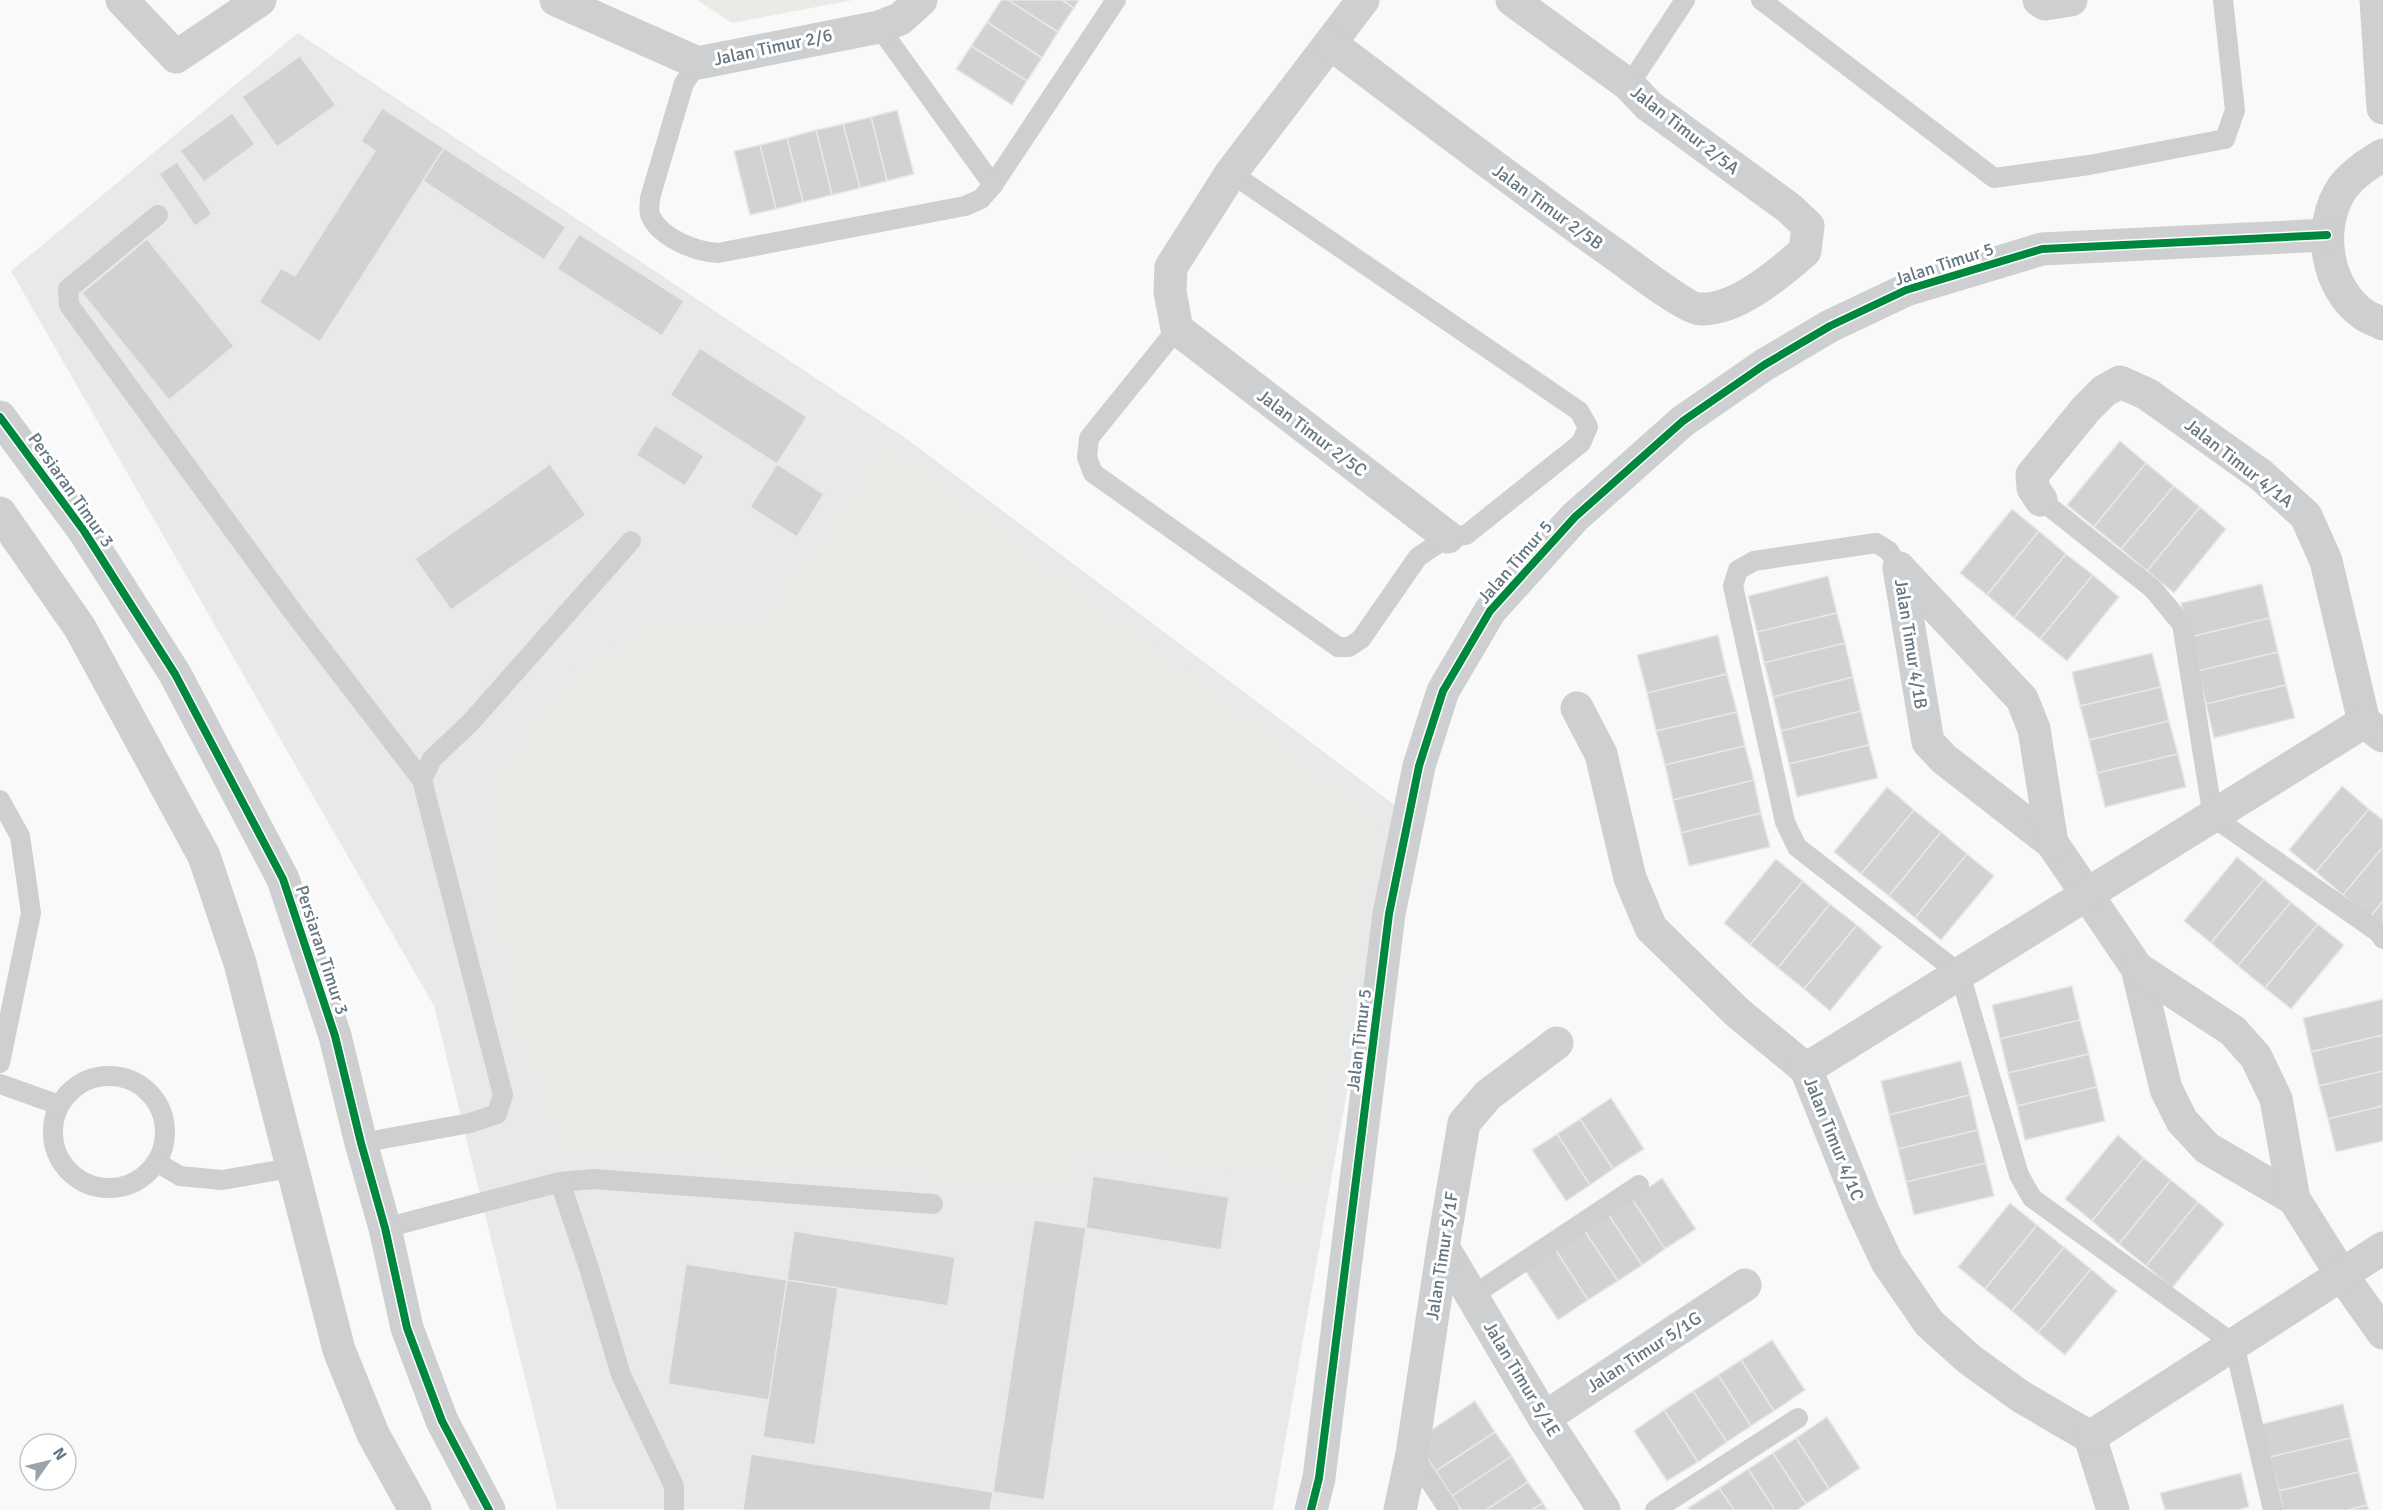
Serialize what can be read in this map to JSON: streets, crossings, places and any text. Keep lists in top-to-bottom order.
{
  "streets": {
    "street": [
      "Jalan Timur 2/6",
      "Jalan Timur 2/5A",
      "Jalan Timur 2/5B",
      "Jalan Timur 5",
      "Jalan Timur 2/5C",
      "Jalan Timur 4/1A",
      "Persiaran Timur 3",
      "Jalan Timur 4/1B",
      "Jalan Timur 4/1C",
      "Jalan Timur 5/1F",
      "Jalan Timur 5/1G",
      "Jalan Timur 5/1E"
    ]
  },
  "crossings": [
    ["Jalan Timur 2/5A", "Jalan Timur 2/5B"],
    ["Jalan Timur 5/1F", "Jalan Timur 5/1E"],
    ["Jalan Timur 5/1G", "Jalan Timur 5/1E"]
  ],
  "north": "top right"
}
